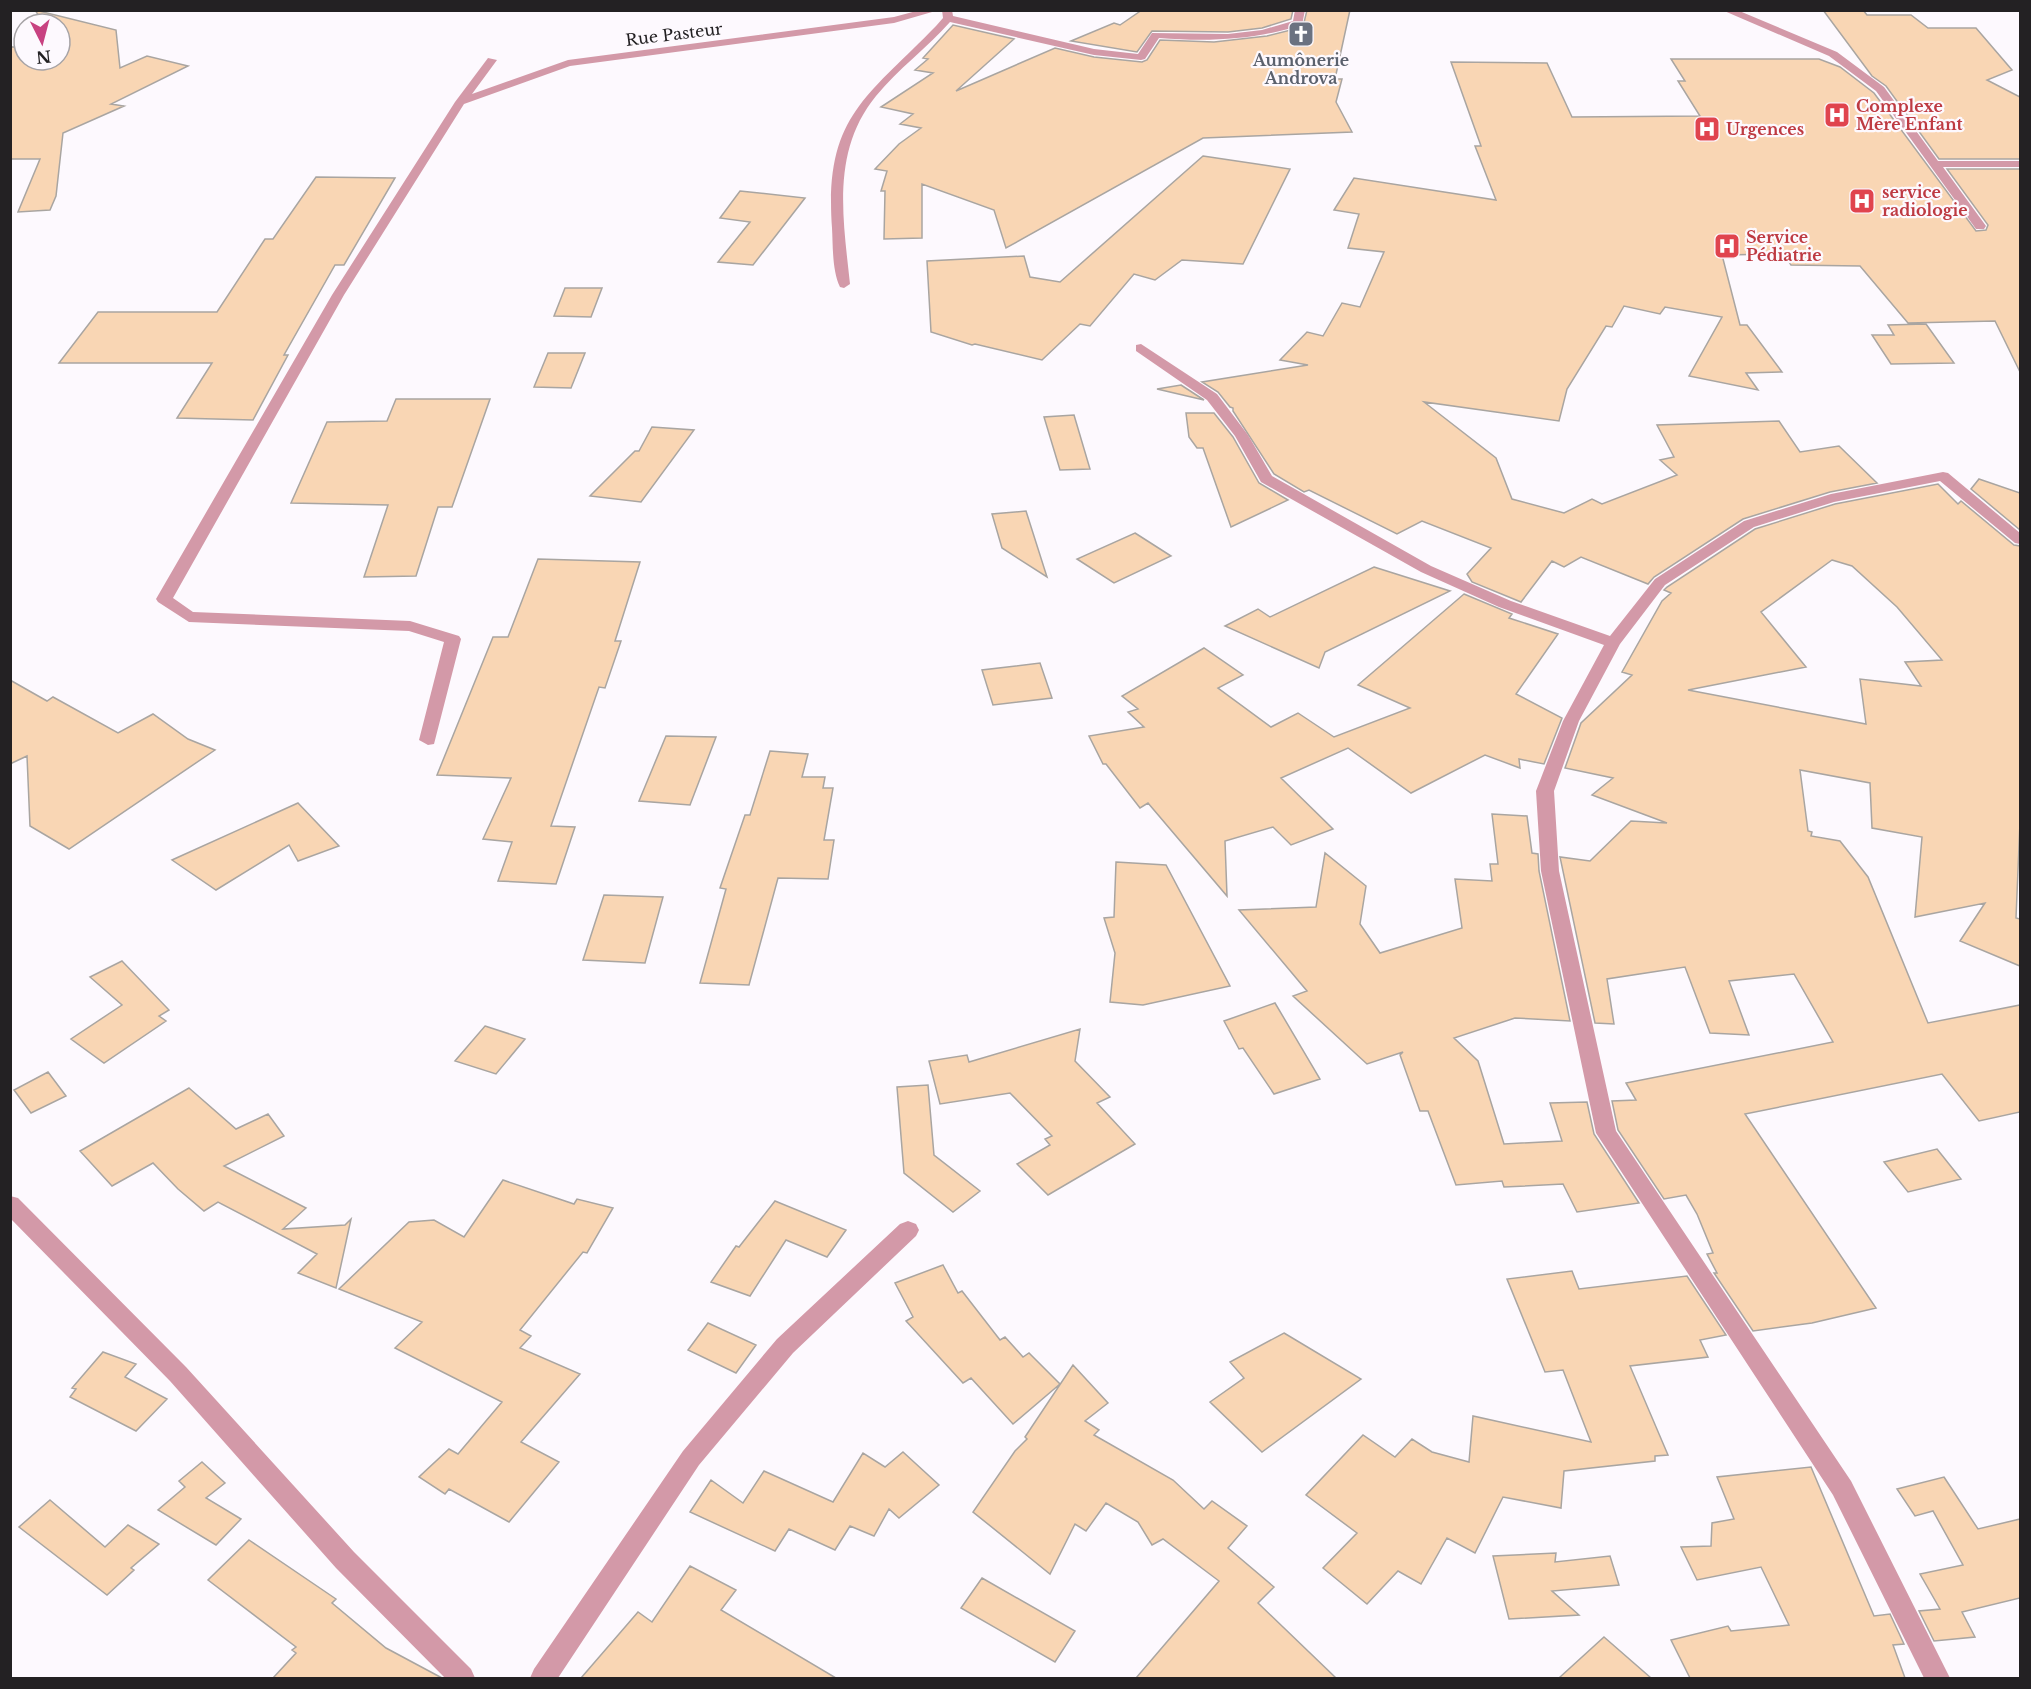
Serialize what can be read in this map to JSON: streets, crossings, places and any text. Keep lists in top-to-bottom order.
{
  "streets": {
    "street": ["Rue Pasteur"]
  },
  "places": {
    "church": ["Aumônerie Androva"],
    "hospital": [
      "Complexe Mère Enfant",
      "Urgences",
      "service radiologie",
      "Service Pédiatrie"
    ]
  },
  "north": "bottom"
}
